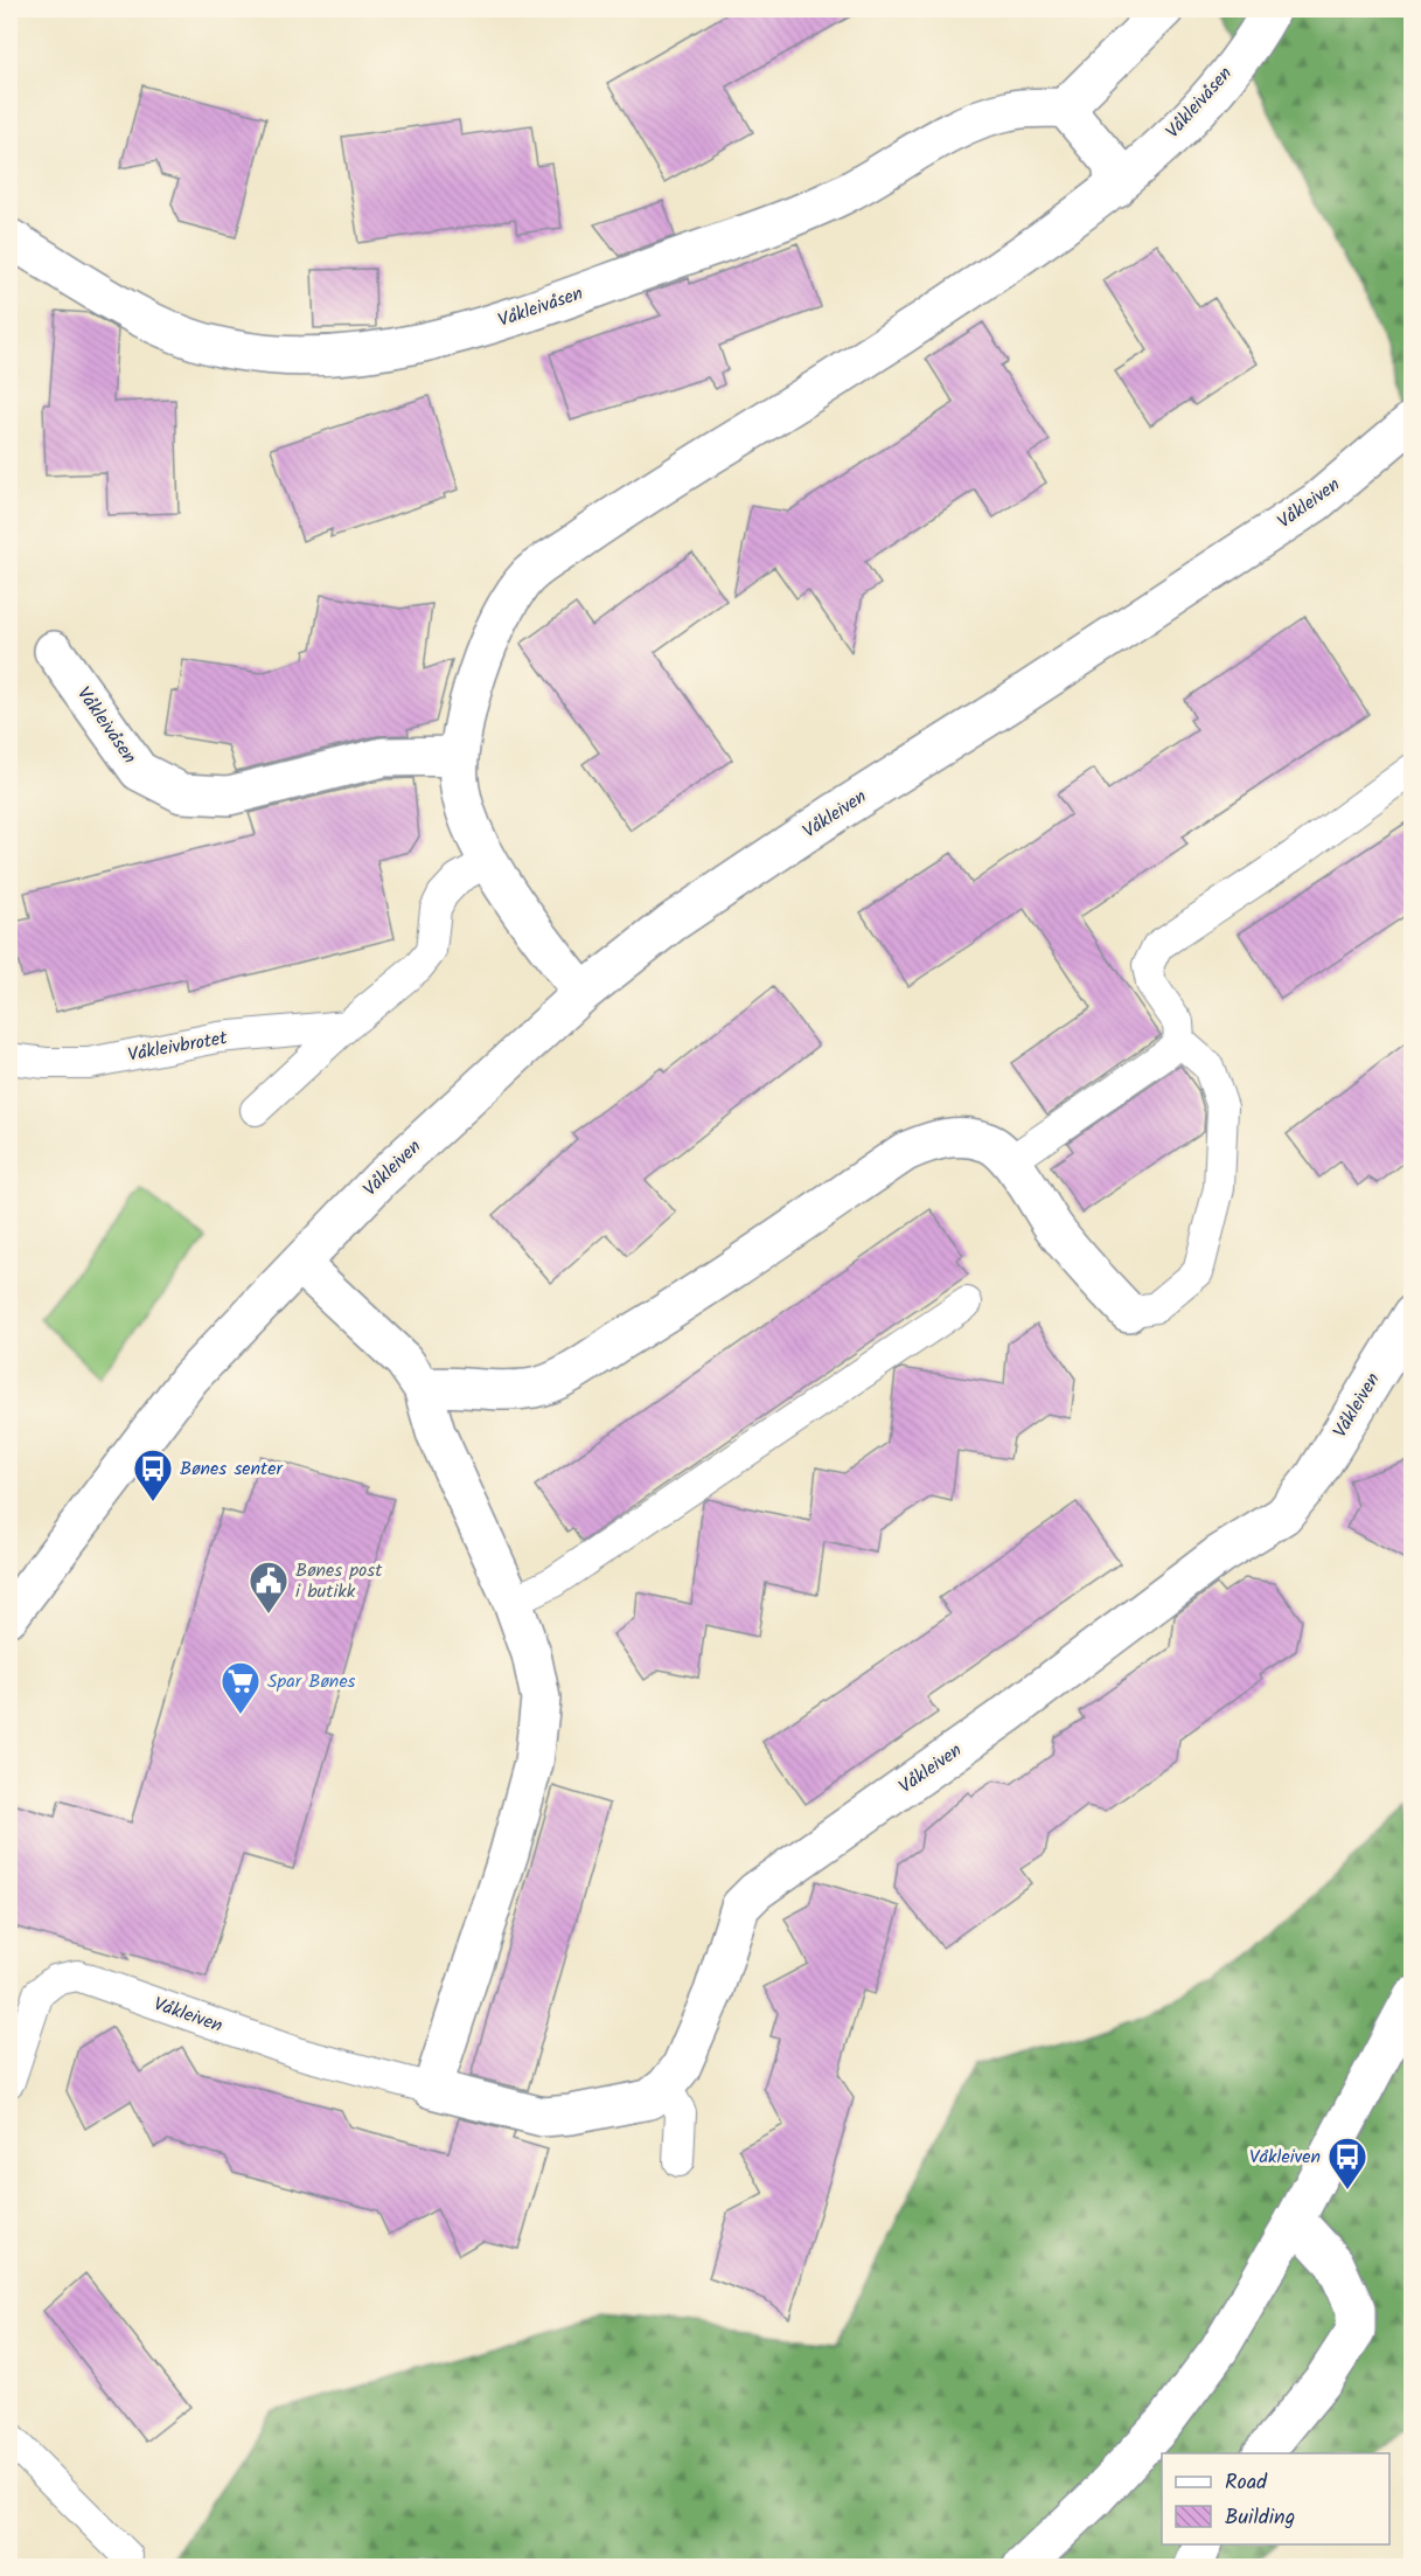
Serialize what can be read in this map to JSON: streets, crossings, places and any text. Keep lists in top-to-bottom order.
{
  "streets": {
    "street": ["Våkleivåsen", "Våkleiven"],
    "lane": ["Våkleivbrotet"]
  },
  "crossings": [
    ["Våkleivåsen", "Våkleiven"]
  ],
  "places": {
    "bus stop": ["Bønes senter", "Våkleiven"],
    "public building": ["Bønes post i butikk"],
    "supermarket": ["Spar Bønes"]
  },
  "legend": ["Road", "Building"]
}
